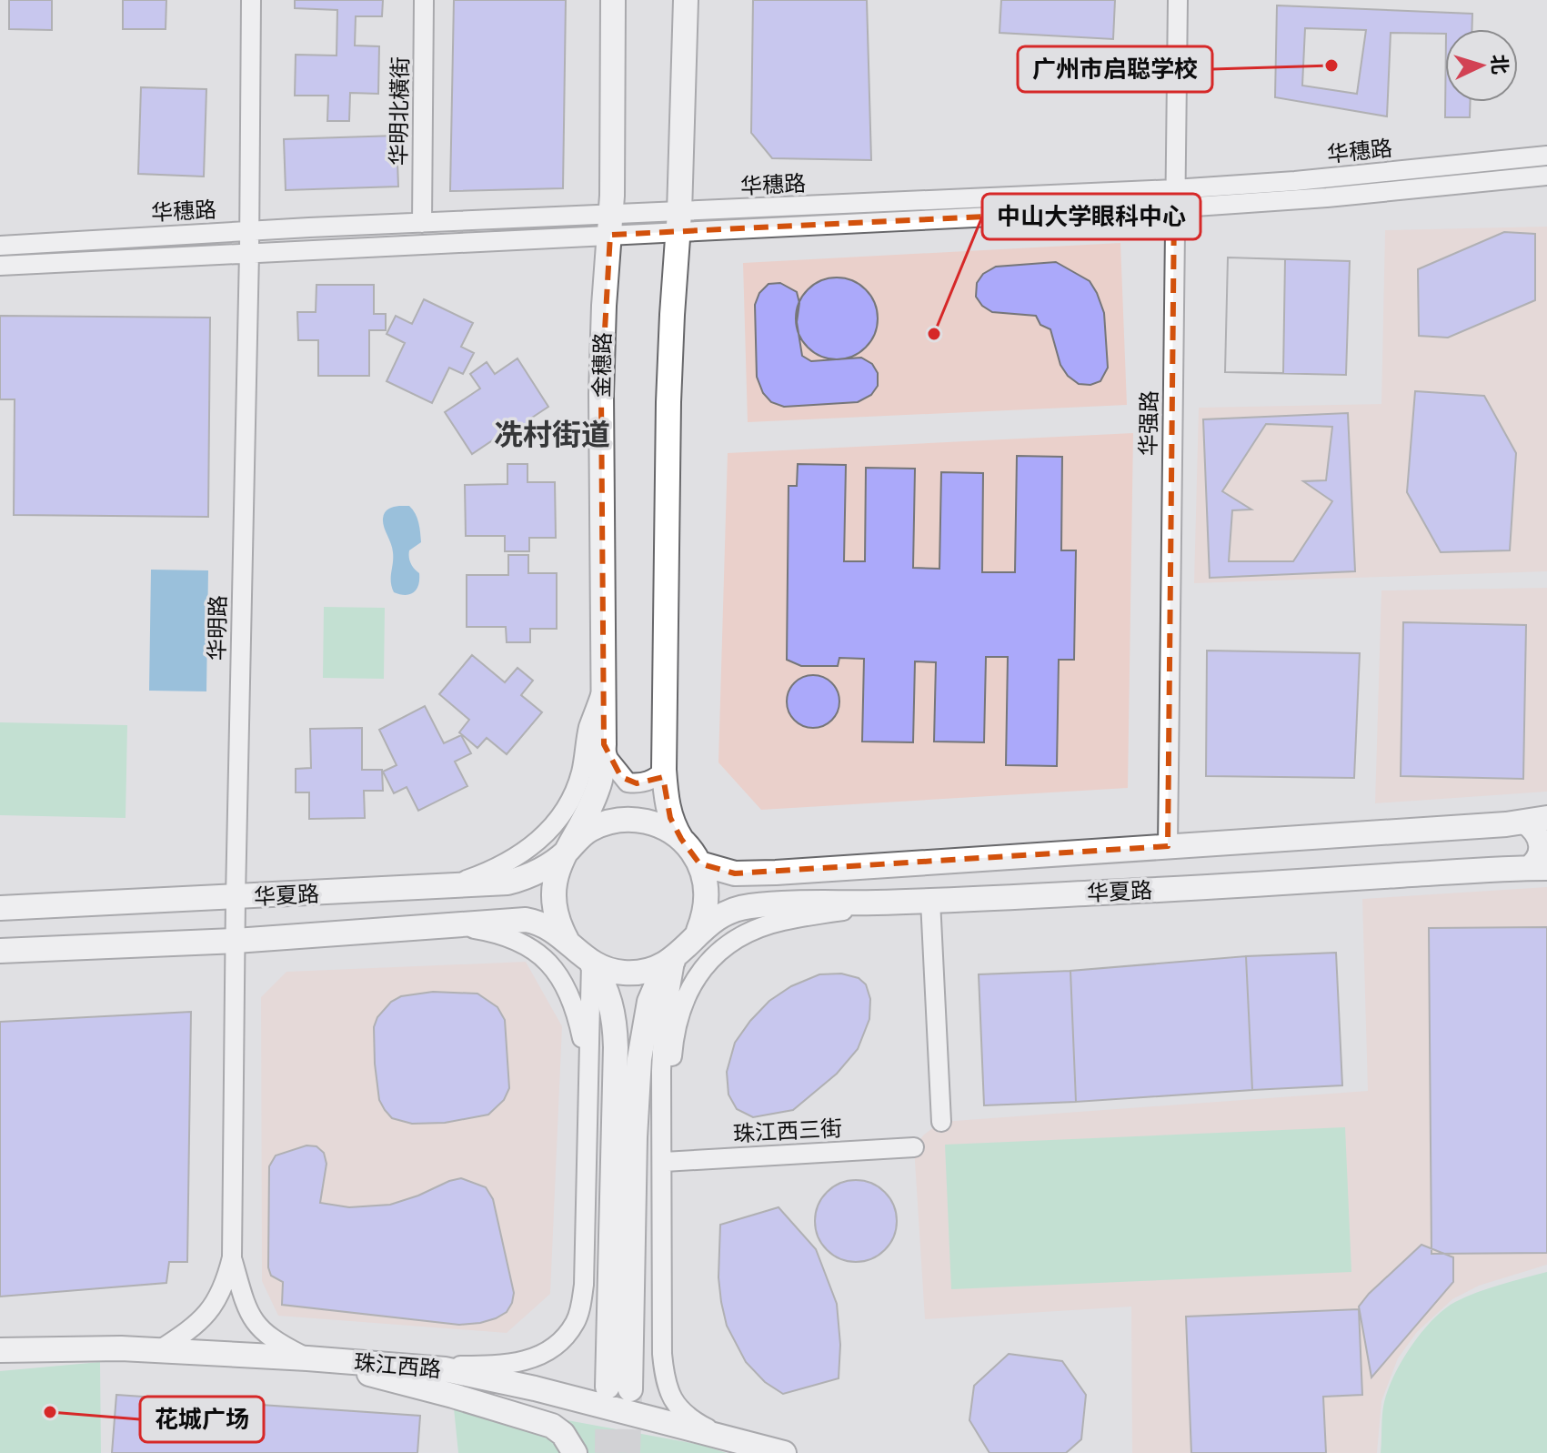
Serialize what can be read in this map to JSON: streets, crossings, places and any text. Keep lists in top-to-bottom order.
{
  "streets": {
    "main road": ["金穗路", "华夏路", "珠江西路"],
    "street": [
      "华明北橫街",
      "华穗路",
      "华强路",
      "华明路",
      "珠江西三街"
    ]
  },
  "crossings": [
    ["华明北橫街", "华穗路"],
    ["华穗路", "金穗路"],
    ["华穗路", "华强路"],
    ["华穗路", "华明路"],
    ["金穗路", "华夏路"],
    ["华强路", "华夏路"],
    ["华明路", "华夏路"]
  ],
  "districts": ["冼村街道"],
  "places": ["广州市启聪学校", "中山大学眼科中心", "花城广场"],
  "north": "right"
}
